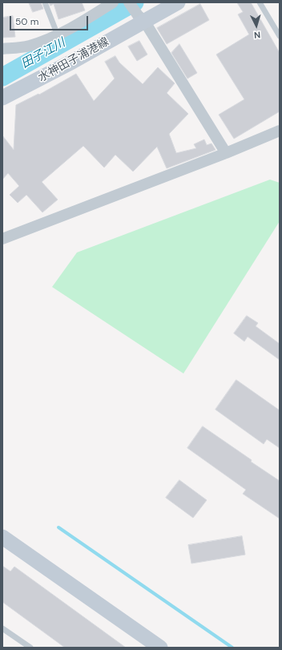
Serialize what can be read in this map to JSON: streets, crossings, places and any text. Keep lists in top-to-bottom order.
{
  "streets": {
    "main road": ["水神田子浦港線"]
  },
  "water": ["田子江川"],
  "scale_bar": "50 m",
  "north": "bottom"
}
